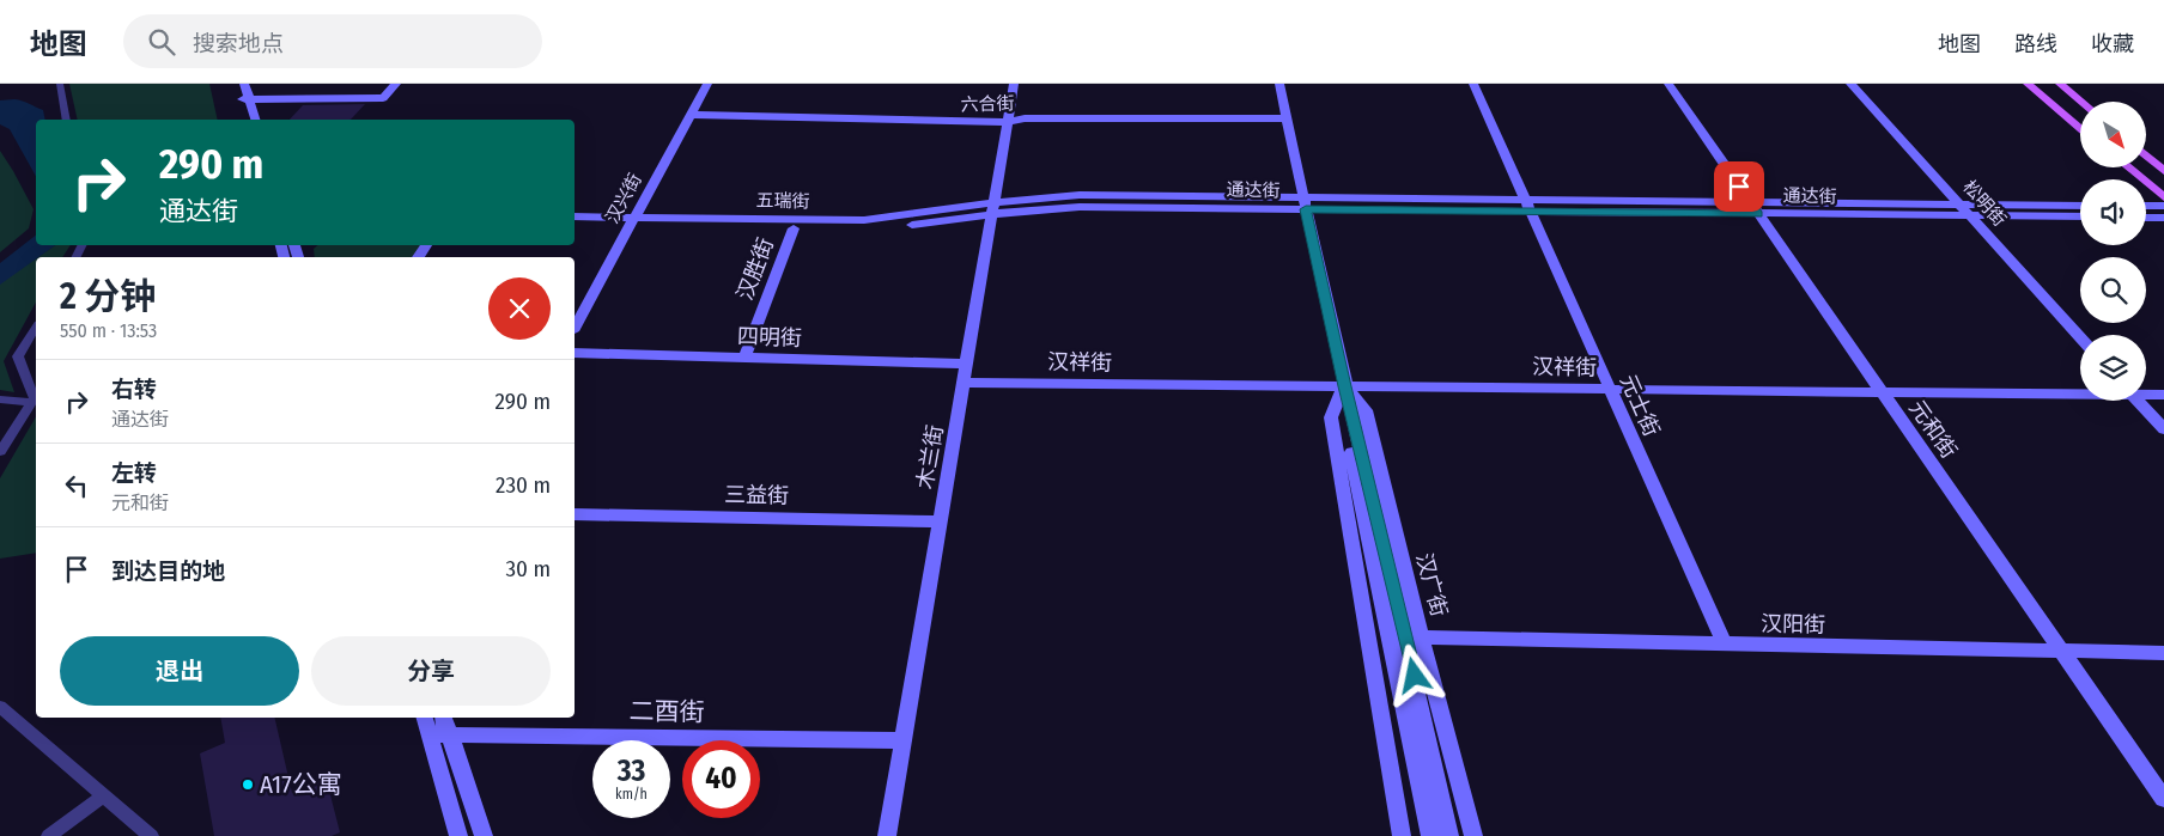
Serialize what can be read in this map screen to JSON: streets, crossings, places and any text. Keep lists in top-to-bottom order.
{
  "streets": {
    "street": [
      "六合街",
      "通达街",
      "汉兴街",
      "五瑞街",
      "松明街",
      "汉胜街",
      "四明街",
      "汉祥街",
      "元士街",
      "元和街",
      "木兰街",
      "三益街",
      "汉广街",
      "汉阳街",
      "二酉街"
    ]
  },
  "crossings": [
    ["六合街", "汉兴街"],
    ["六合街", "木兰街"],
    ["六合街", "汉广街"],
    ["通达街", "五瑞街"],
    ["通达街", "松明街"],
    ["通达街", "元士街"],
    ["通达街", "元和街"],
    ["通达街", "木兰街"],
    ["通达街", "汉广街"],
    ["汉兴街", "五瑞街"],
    ["五瑞街", "汉胜街"],
    ["五瑞街", "木兰街"],
    ["汉胜街", "四明街"],
    ["四明街", "木兰街"],
    ["汉祥街", "元士街"],
    ["汉祥街", "元和街"],
    ["汉祥街", "木兰街"],
    ["汉祥街", "汉广街"],
    ["元士街", "汉阳街"],
    ["元和街", "汉阳街"],
    ["木兰街", "三益街"],
    ["木兰街", "二酉街"],
    ["汉广街", "汉阳街"]
  ],
  "places": ["A17公寓"],
  "north": "bottom right",
  "page": {
    "header": "地图",
    "search": "搜索地点",
    "nav": ["地图", "路线", "收藏"],
    "turn": ["290 m", "通达街"],
    "heading": ["2 分钟", "550 m · 13:53"],
    "list": [
      {
        "name": "右转",
        "note": "通达街",
        "value": "290 m"
      },
      {
        "name": "左转",
        "note": "元和街",
        "value": "230 m"
      },
      {
        "name": "到达目的地",
        "value": "30 m"
      }
    ],
    "buttons": ["退出", "分享"],
    "speed": "33 km/h",
    "limit": "40"
  }
}
